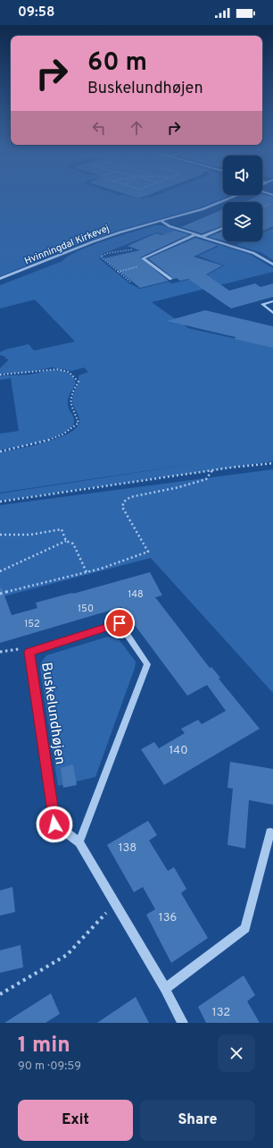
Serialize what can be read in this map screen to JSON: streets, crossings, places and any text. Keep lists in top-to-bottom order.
{
  "streets": {
    "street": ["Hvinningdal Kirkevej", "Buskelundhøjen"]
  },
  "house_numbers": [
    "148",
    "150",
    "152",
    "140",
    "138",
    "136",
    "132"
  ],
  "page": {
    "status": "09:58",
    "turn": ["60 m", "Buskelundhøjen"],
    "heading": ["1 min", "90 m · 09:59"],
    "buttons": ["Exit", "Share"]
  }
}
